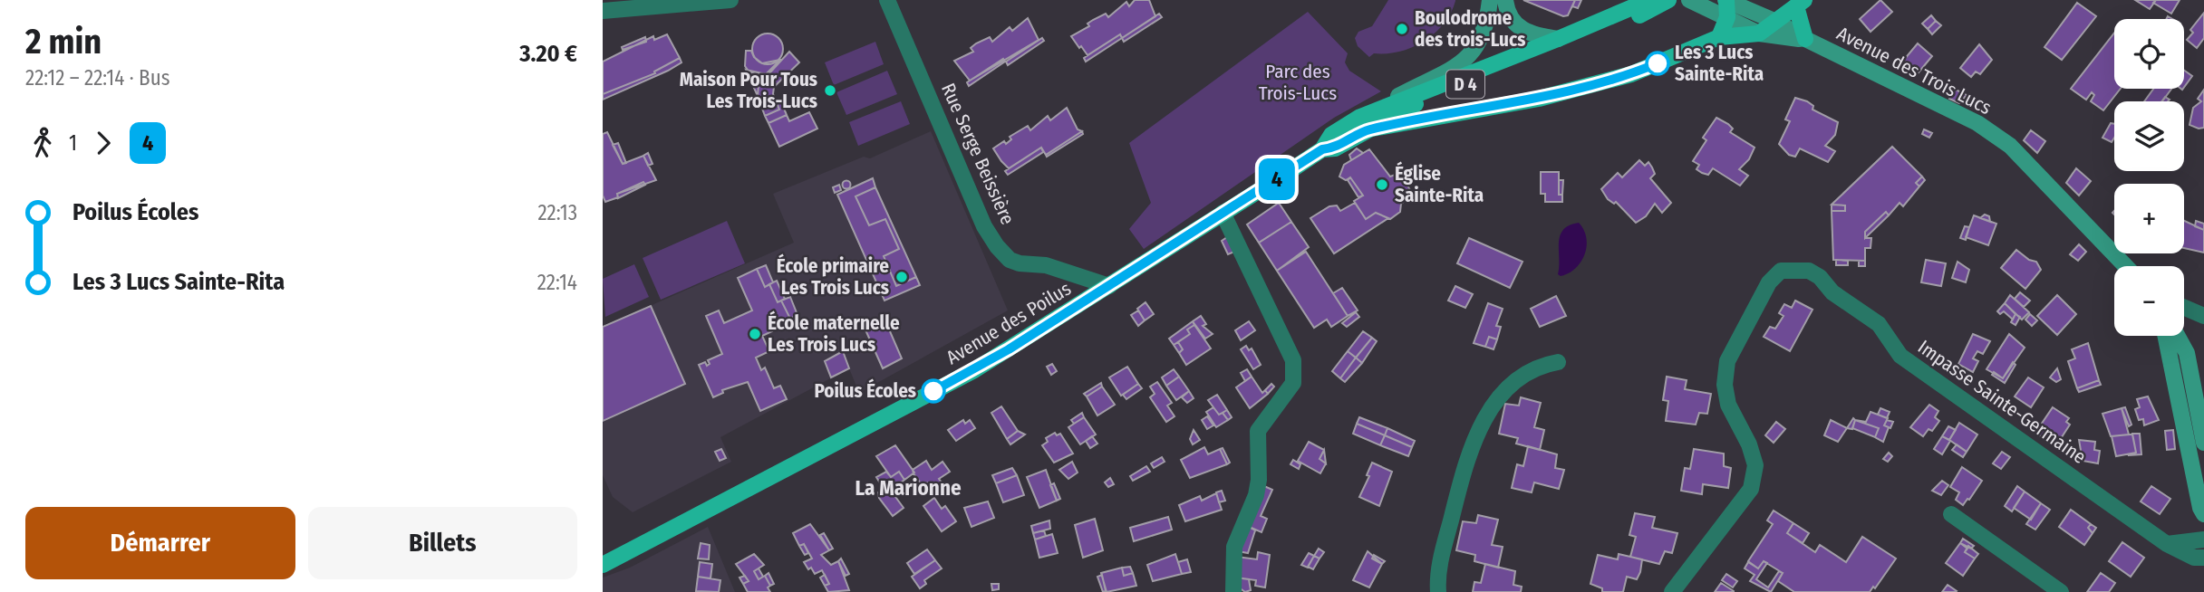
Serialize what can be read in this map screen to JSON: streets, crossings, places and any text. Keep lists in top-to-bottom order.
{
  "streets": {
    "main road": ["Avenue des Trois Lucs", "D 4", "Avenue des Poilus"],
    "street": ["Rue Serge Beissière", "Impasse Sainte-Germaine"]
  },
  "crossings": [
    ["D 4", "Avenue des Poilus"],
    ["Rue Serge Beissière", "Avenue des Poilus"]
  ],
  "districts": ["La Marionne"],
  "parks": ["Parc des Trois-Lucs"],
  "places": [
    "Boulodrome des trois-Lucs",
    "Les 3 Lucs Sainte-Rita",
    "Maison Pour Tous Les Trois-Lucs",
    "Église Sainte-Rita",
    "École primaire Les Trois Lucs",
    "École maternelle Les Trois Lucs",
    "Poilus Écoles"
  ],
  "lines": ["bus line 4"],
  "page": {
    "heading": ["2 min", "22:12 – 22:14 · Bus", "3.20 €"],
    "on_map": "4",
    "map_buttons": ["+", "−"],
    "legs": ["1", "4"],
    "list": [
      {
        "name": "Poilus Écoles",
        "value": "22:13"
      },
      {
        "name": "Les 3 Lucs Sainte-Rita",
        "value": "22:14"
      }
    ],
    "buttons": ["Démarrer", "Billets"]
  }
}
